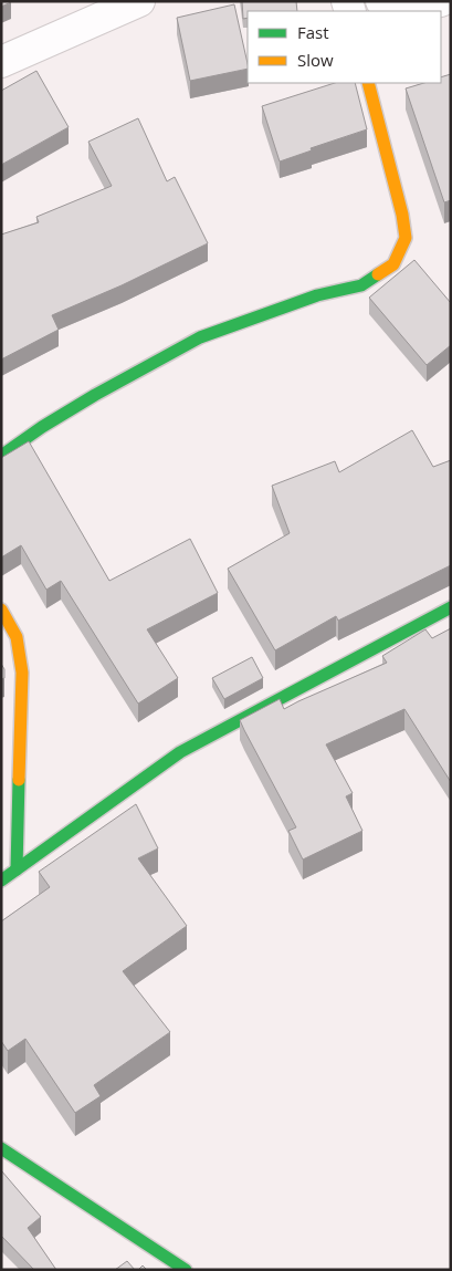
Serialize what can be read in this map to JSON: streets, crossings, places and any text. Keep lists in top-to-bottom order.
{
  "legend": ["Fast", "Slow"]
}
